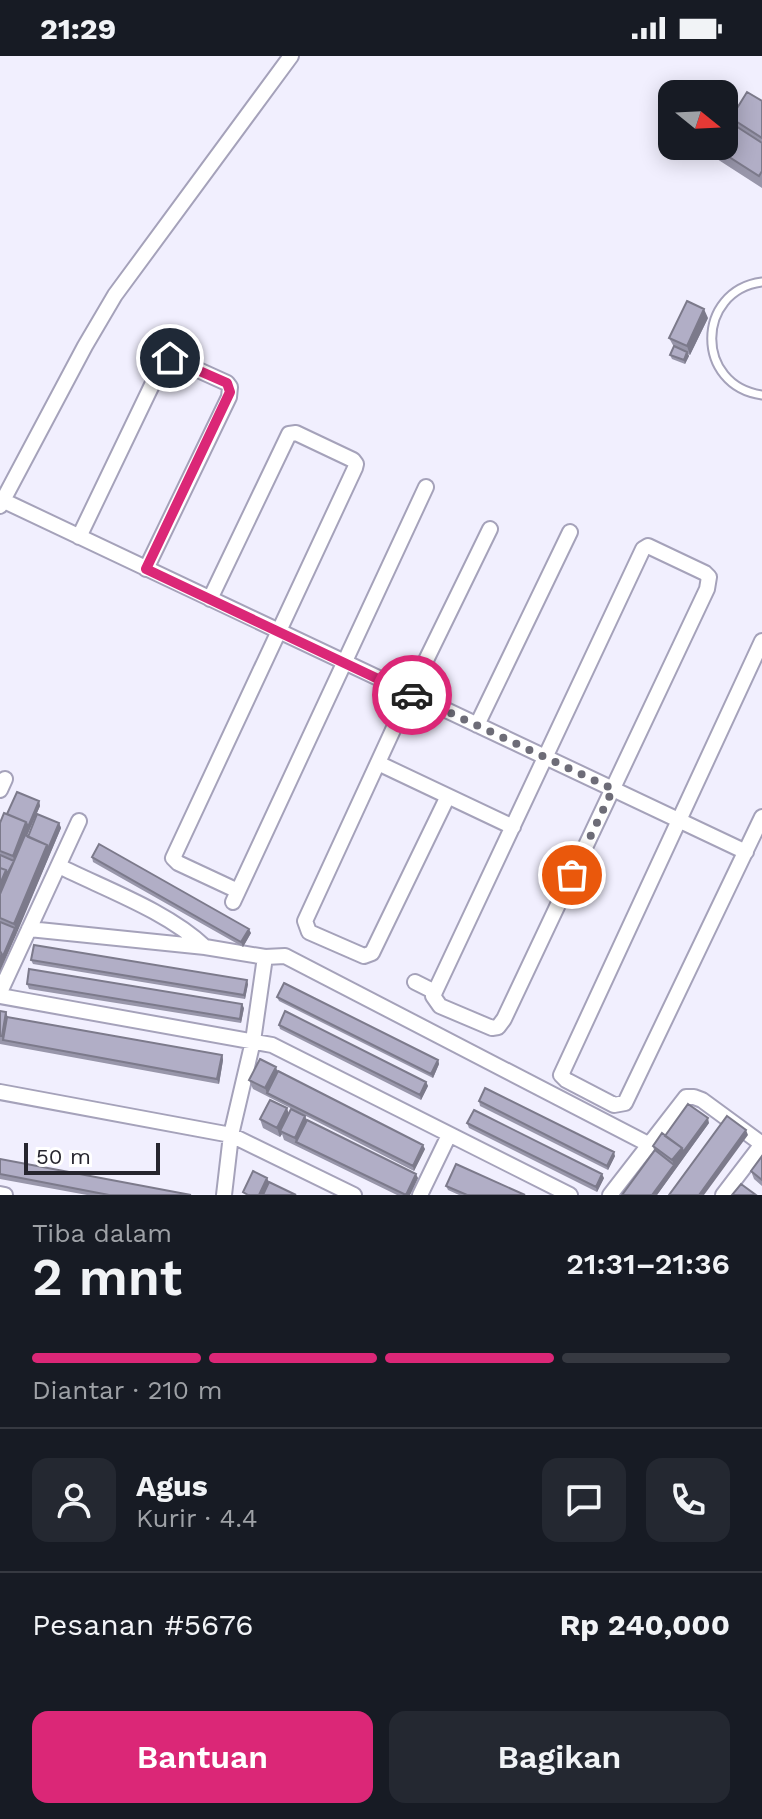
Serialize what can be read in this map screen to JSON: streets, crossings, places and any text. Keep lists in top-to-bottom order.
{
  "scale_bar": "50 m",
  "north": "right",
  "page": {
    "status": "21:29",
    "scale": "50 m",
    "heading": ["2 mnt", "Tiba dalam", "21:31–21:36"],
    "panel": [
      "Agus",
      "Kurir · 4.4",
      "Pesanan #5676",
      "Rp 240,000"
    ],
    "bar": "Diantar · 210 m",
    "buttons": ["Bantuan", "Bagikan"]
  }
}
